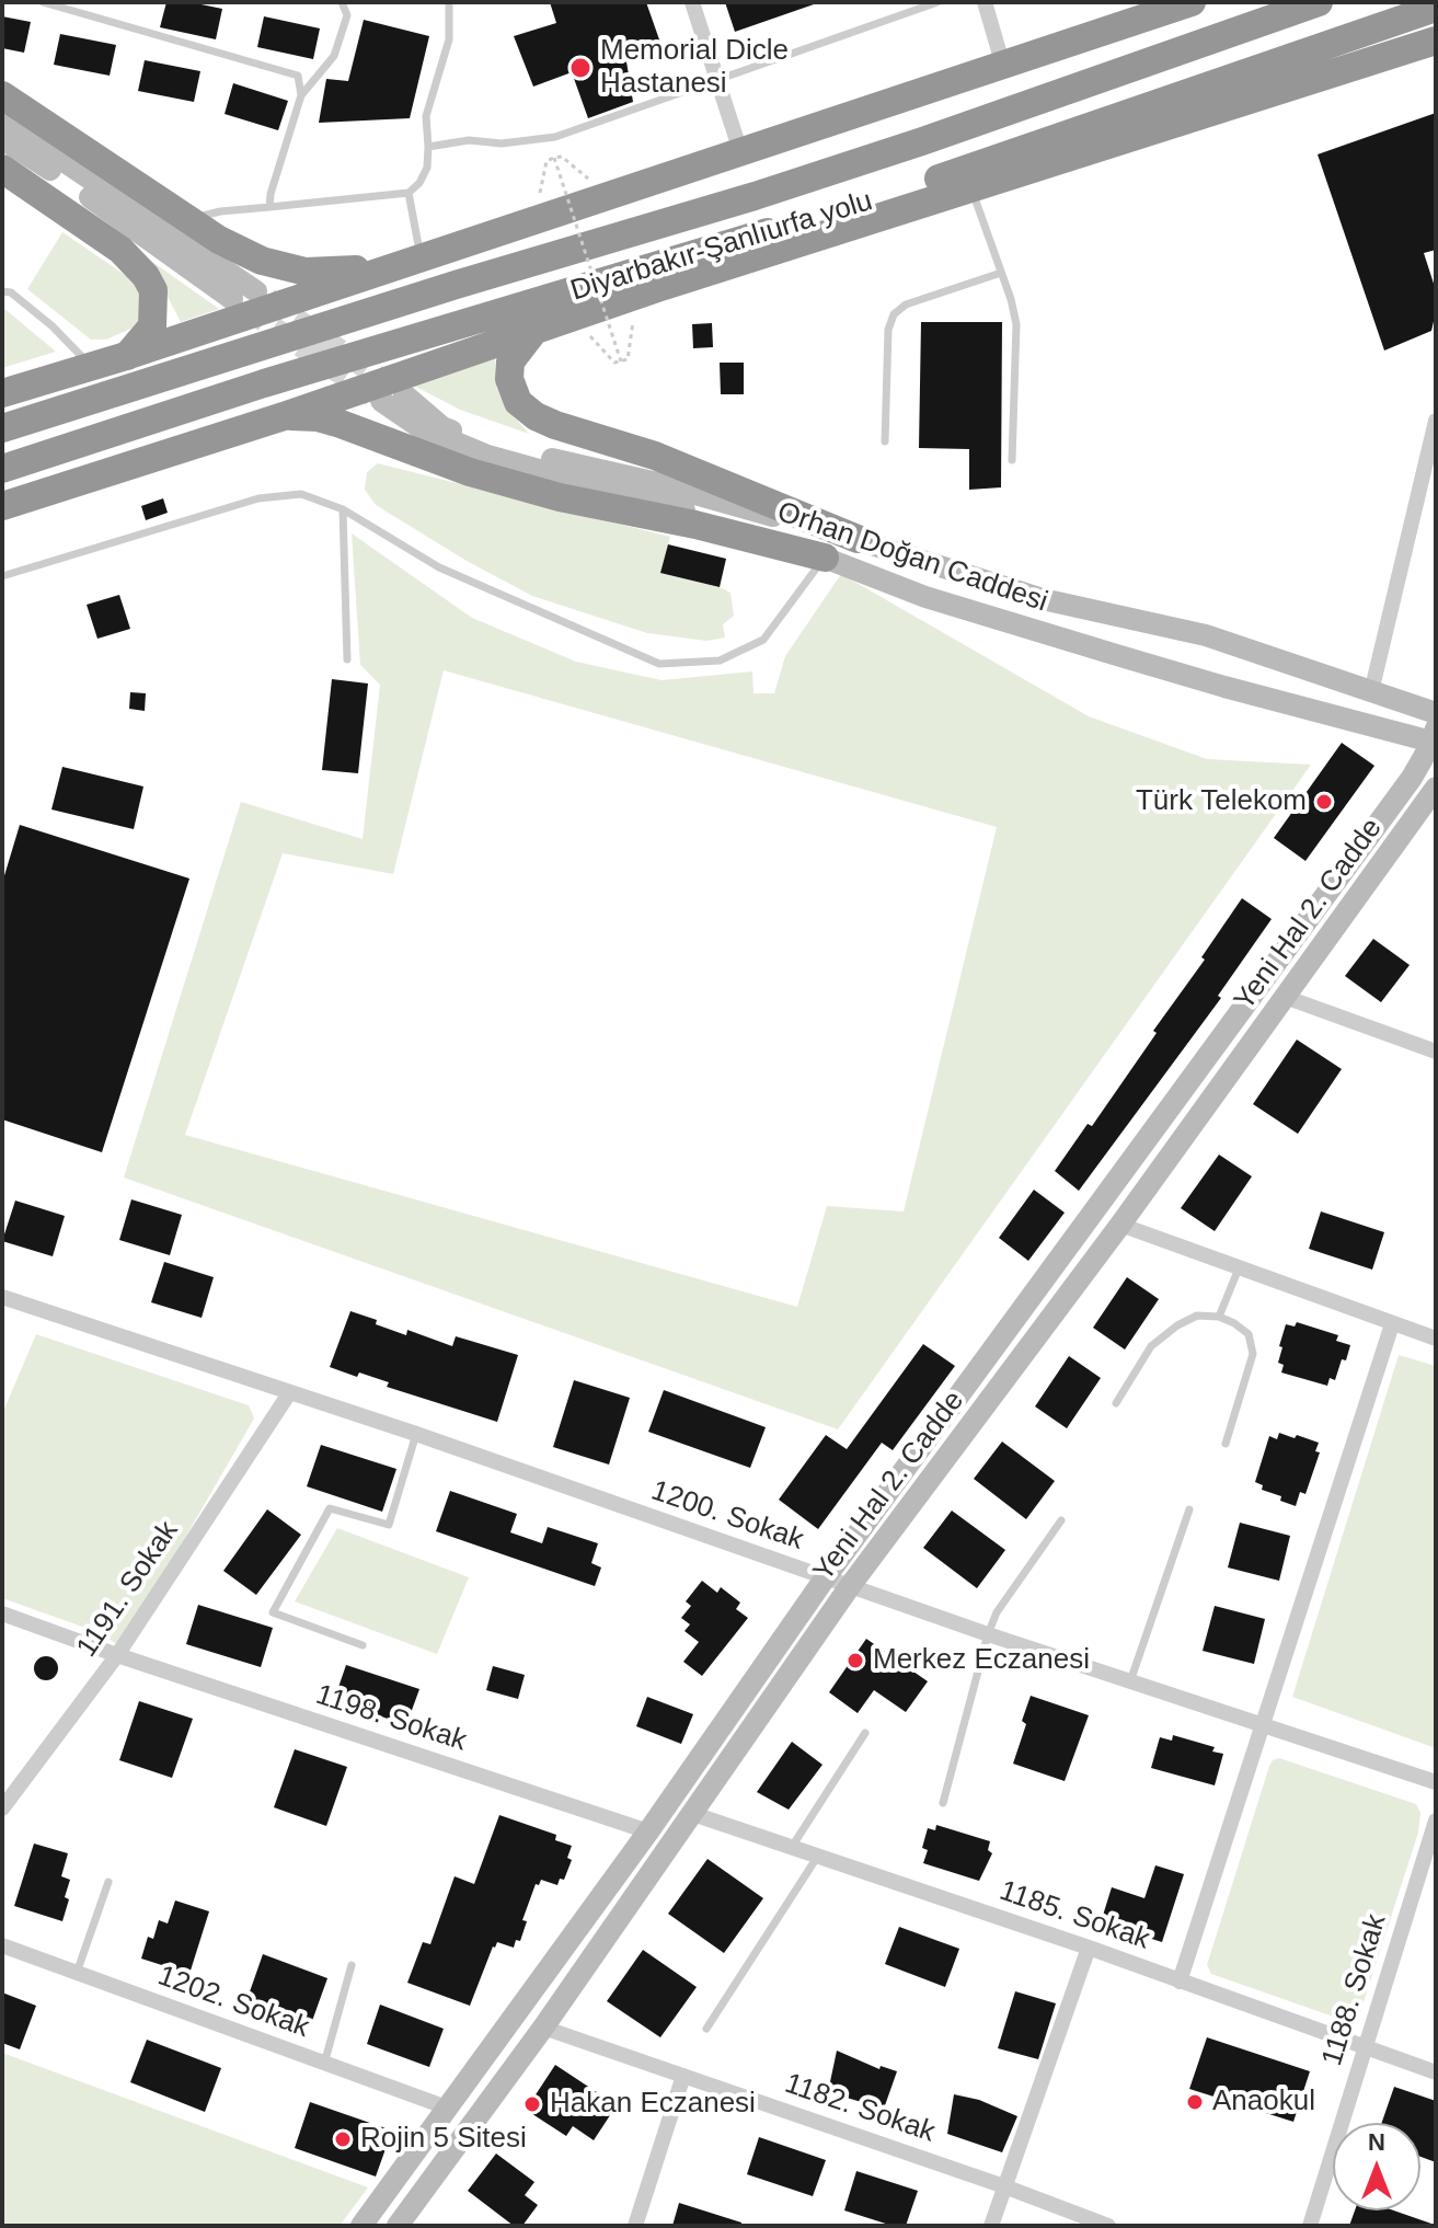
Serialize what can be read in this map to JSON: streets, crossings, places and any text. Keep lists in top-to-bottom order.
{
  "streets": {
    "highway": ["Diyarbakır-Şanlıurfa yolu"],
    "street": [
      "Orhan Doğan Caddesi",
      "Yeni Hal 2. Cadde",
      "1200. Sokak",
      "1191. Sokak",
      "1198. Sokak",
      "1185. Sokak",
      "1188. Sokak",
      "1202. Sokak",
      "1182. Sokak"
    ]
  },
  "crossings": [
    ["Yeni Hal 2. Cadde", "1200. Sokak"],
    ["Yeni Hal 2. Cadde", "1185. Sokak"],
    ["Yeni Hal 2. Cadde", "1182. Sokak"],
    ["1200. Sokak", "1191. Sokak"],
    ["1191. Sokak", "1198. Sokak"],
    ["1185. Sokak", "1188. Sokak"]
  ],
  "places": [
    "Memorial Dicle Hastanesi",
    "Türk Telekom",
    "Merkez Eczanesi",
    "Anaokul",
    "Hakan Eczanesi",
    "Rojin 5 Sitesi"
  ],
  "north": "top"
}
